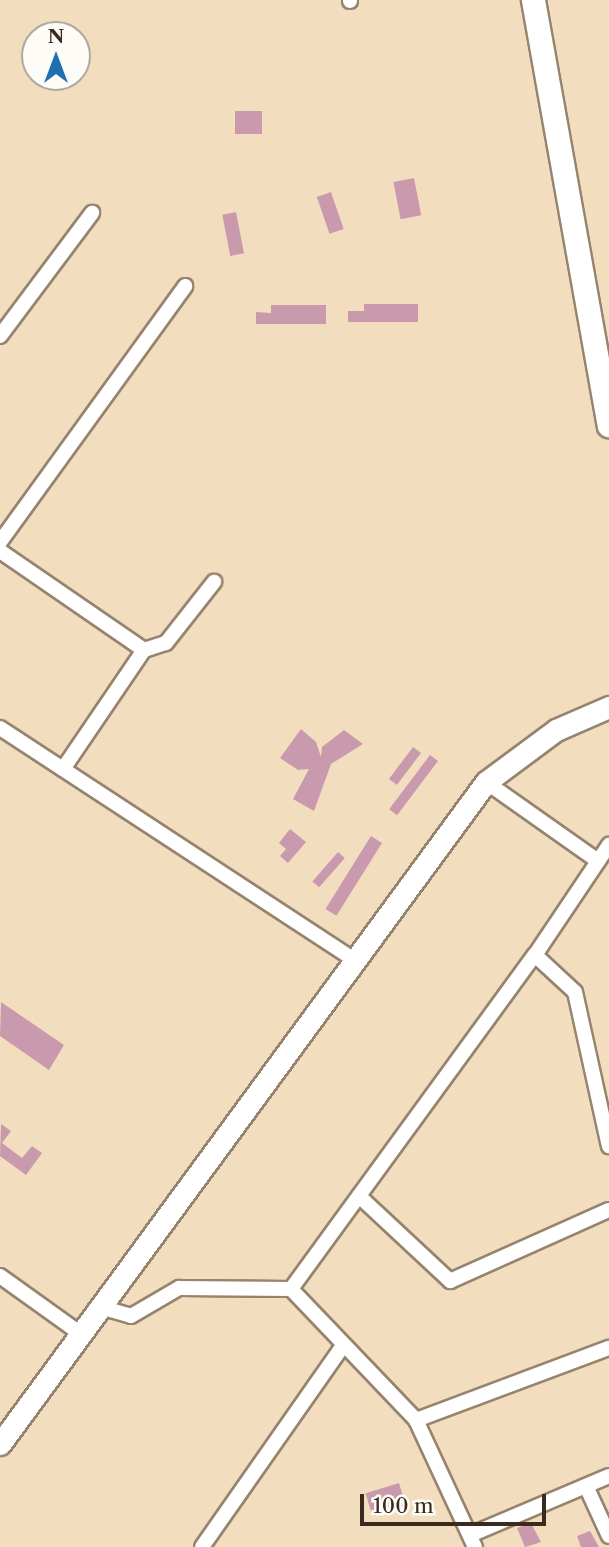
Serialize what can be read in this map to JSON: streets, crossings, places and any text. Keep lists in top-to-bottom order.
{
  "scale_bar": "100 m",
  "north": "top"
}
